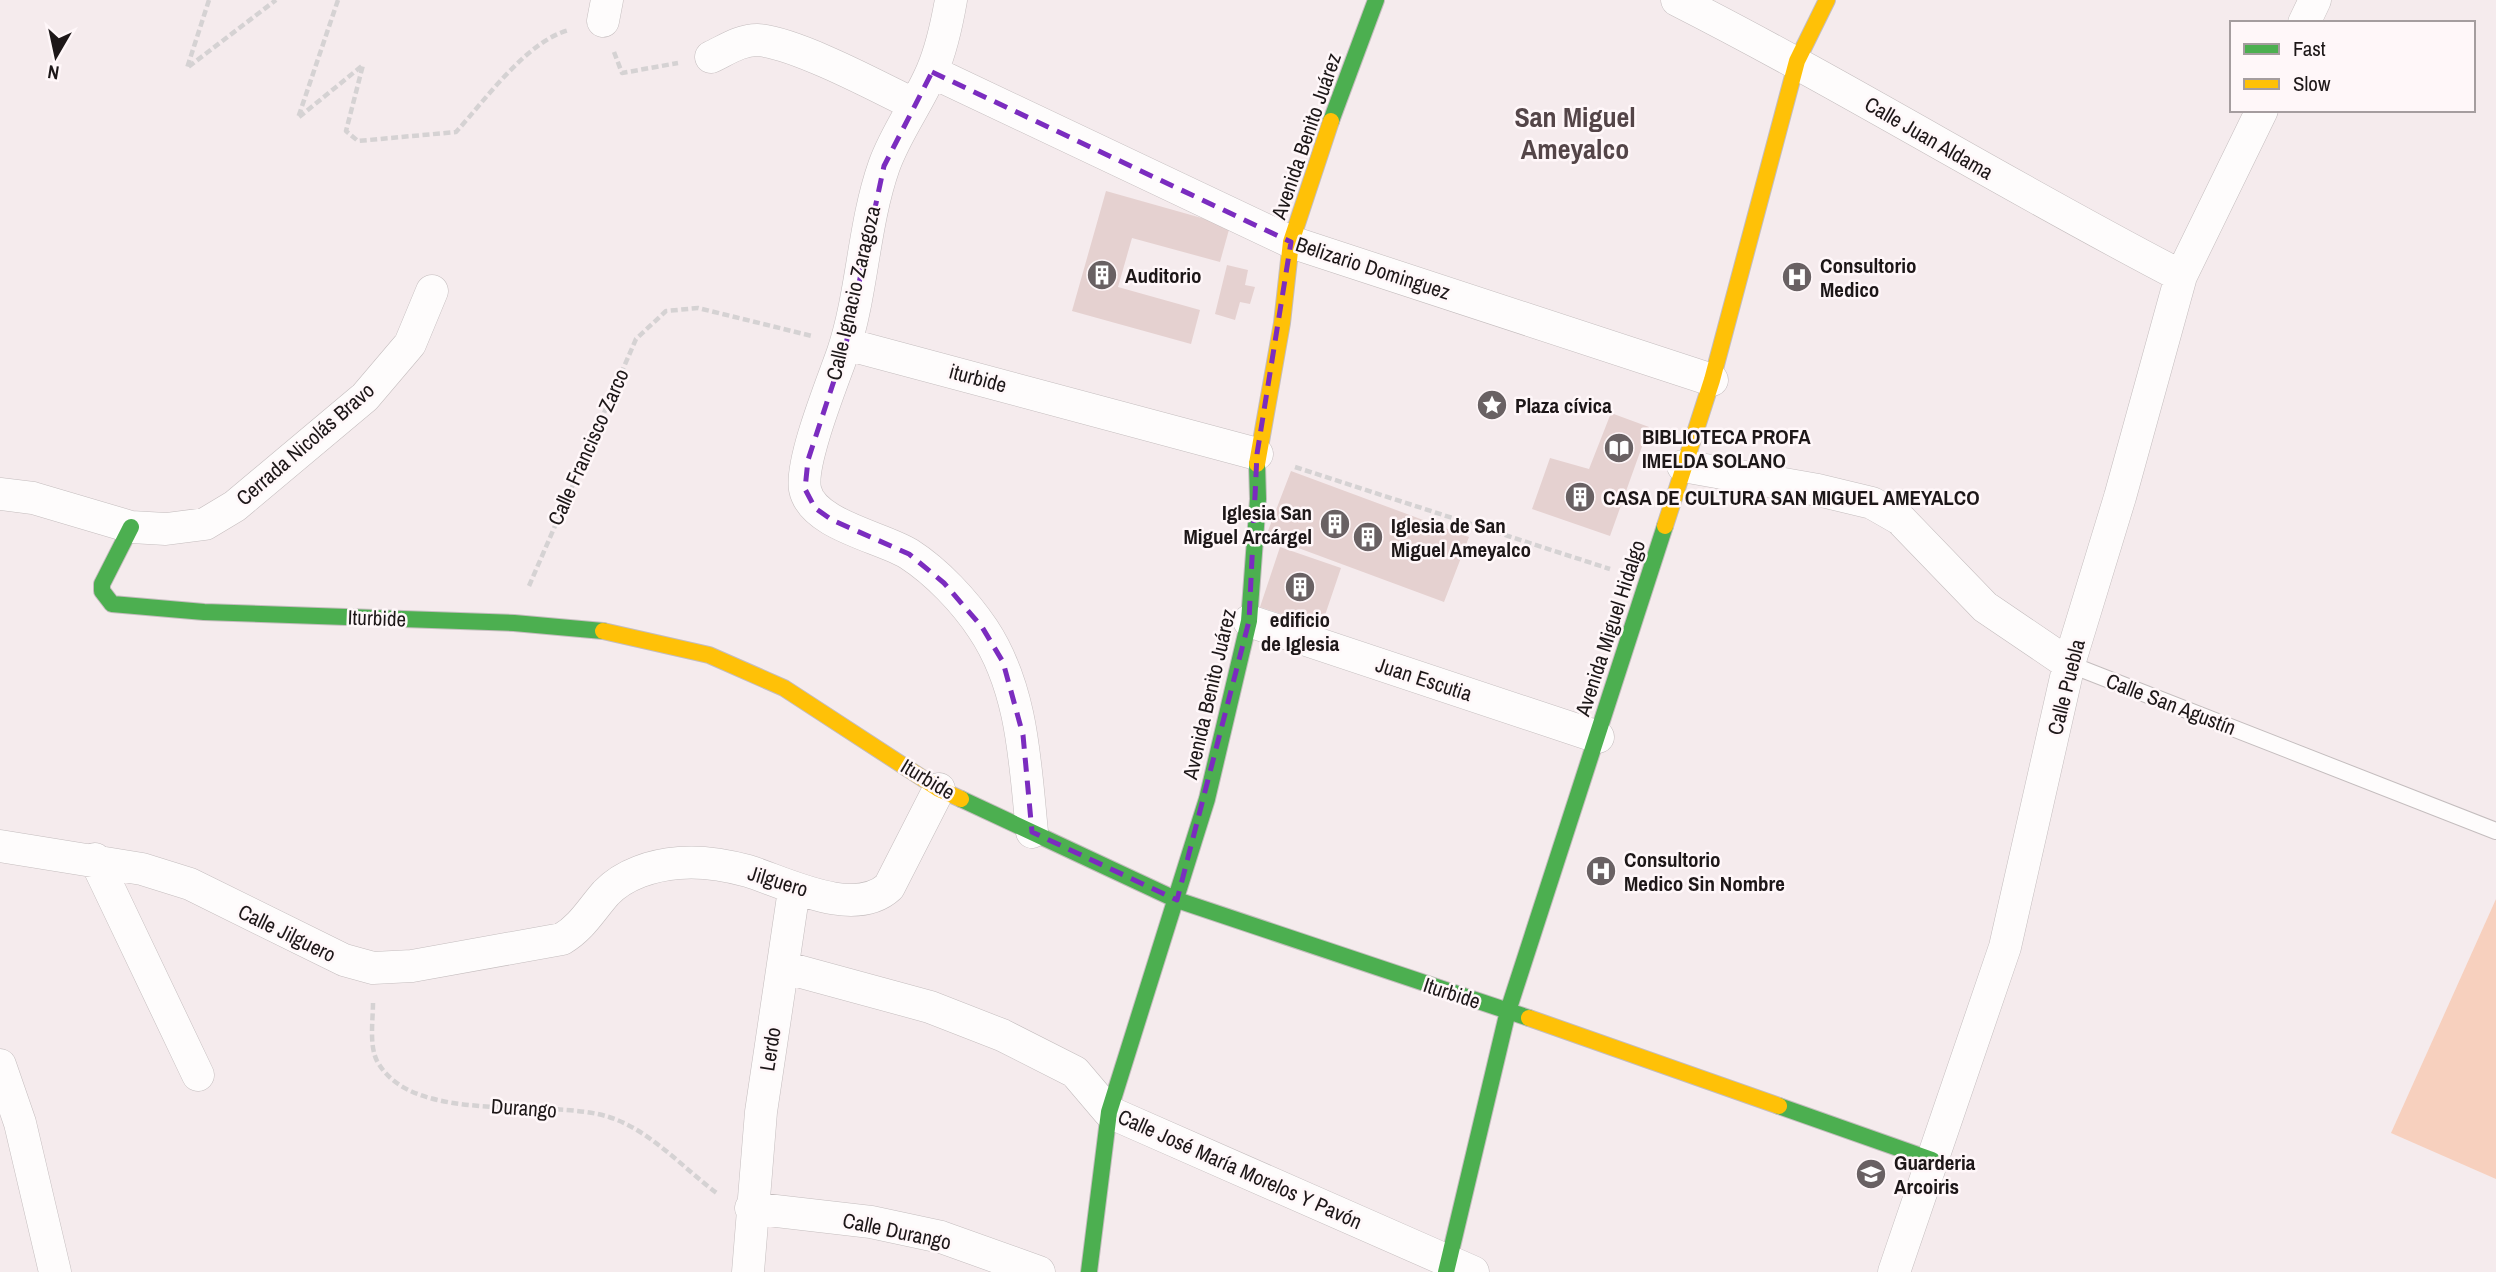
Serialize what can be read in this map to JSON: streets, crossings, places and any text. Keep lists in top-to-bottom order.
{
  "streets": {
    "street": [
      "Avenida Benito Juárez",
      "Calle Juan Aldama",
      "Belizario Dominguez",
      "Calle Ignacio Zaragoza",
      "iturbide",
      "Cerrada Nicolás Bravo",
      "Iturbide",
      "Avenida Miguel Hidalgo",
      "Juan Escutia",
      "Calle Puebla",
      "Calle San Agustín",
      "Jilguero",
      "Calle Jilguero",
      "Lerdo",
      "Calle José María Morelos Y Pavón",
      "Calle Durango"
    ],
    "path": ["Calle Francisco Zarco", "Durango"]
  },
  "crossings": [
    ["Avenida Benito Juárez", "Belizario Dominguez"],
    ["Avenida Benito Juárez", "iturbide"],
    ["Avenida Benito Juárez", "Iturbide"],
    ["Avenida Benito Juárez", "Juan Escutia"],
    ["Avenida Benito Juárez", "Calle José María Morelos Y Pavón"],
    ["Calle Juan Aldama", "Avenida Miguel Hidalgo"],
    ["Calle Juan Aldama", "Calle Puebla"],
    ["Belizario Dominguez", "Calle Ignacio Zaragoza"],
    ["Belizario Dominguez", "Avenida Miguel Hidalgo"],
    ["Calle Ignacio Zaragoza", "iturbide"],
    ["Calle Ignacio Zaragoza", "Calle Francisco Zarco"],
    ["Calle Ignacio Zaragoza", "Iturbide"],
    ["iturbide", "Calle Francisco Zarco"],
    ["Cerrada Nicolás Bravo", "Iturbide"],
    ["Calle Francisco Zarco", "Iturbide"],
    ["Iturbide", "Avenida Miguel Hidalgo"],
    ["Iturbide", "Calle Puebla"],
    ["Iturbide", "Jilguero"],
    ["Avenida Miguel Hidalgo", "Juan Escutia"],
    ["Avenida Miguel Hidalgo", "Calle San Agustín"],
    ["Avenida Miguel Hidalgo", "Calle José María Morelos Y Pavón"],
    ["Calle Puebla", "Calle San Agustín"],
    ["Jilguero", "Calle Jilguero"],
    ["Jilguero", "Lerdo"],
    ["Calle Jilguero", "Durango"],
    ["Lerdo", "Durango"],
    ["Lerdo", "Calle José María Morelos Y Pavón"],
    ["Lerdo", "Calle Durango"],
    ["Durango", "Calle Durango"]
  ],
  "districts": ["San Miguel Ameyalco"],
  "places": {
    "building": [
      "Auditorio",
      "CASA DE CULTURA SAN MIGUEL AMEYALCO",
      "Iglesia San Miguel Arcárgel",
      "Iglesia de San Miguel Ameyalco",
      "edificio de Iglesia"
    ],
    "hospital": ["Consultorio Medico", "Consultorio Medico Sin Nombre"],
    "place": ["Plaza cívica"],
    "library": ["BIBLIOTECA PROFA IMELDA SOLANO"],
    "school or university": ["Guarderia Arcoiris"]
  },
  "legend": ["Fast", "Slow"],
  "north": "bottom"
}
